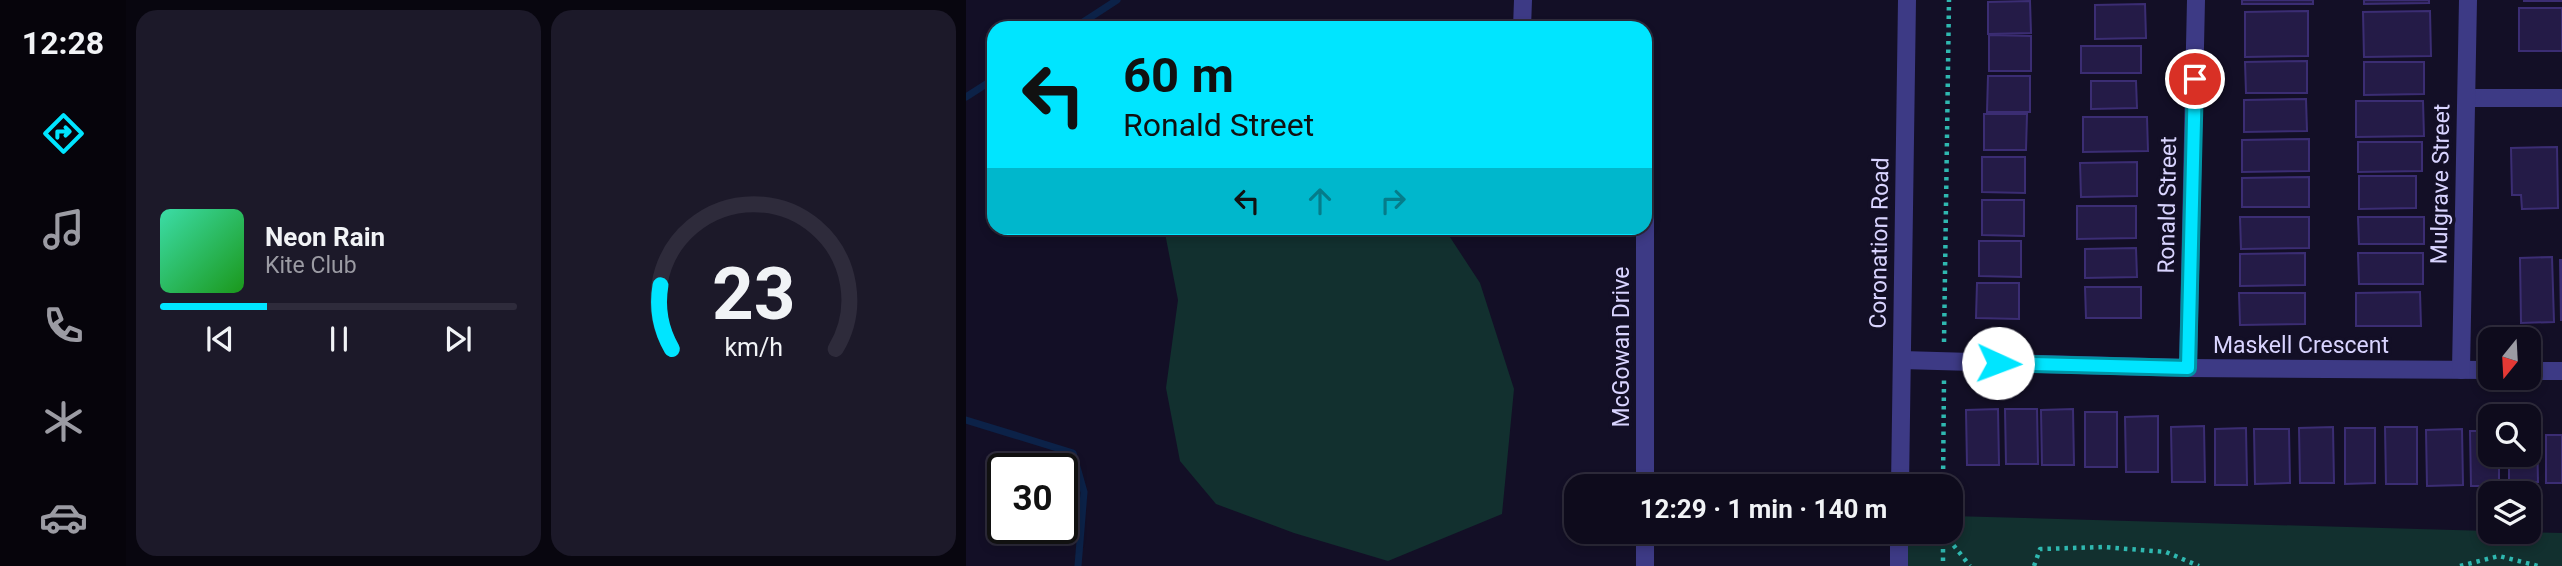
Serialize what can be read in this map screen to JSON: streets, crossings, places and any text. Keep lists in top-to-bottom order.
{
  "streets": {
    "street": [
      "Mulgrave Street",
      "Ronald Street",
      "Coronation Road",
      "Maskell Crescent",
      "McGowan Drive"
    ]
  },
  "crossings": [
    ["Mulgrave Street", "Maskell Crescent"],
    ["Ronald Street", "Maskell Crescent"],
    ["Coronation Road", "Maskell Crescent"]
  ],
  "north": "bottom",
  "page": {
    "tabs": "12:28",
    "turn": ["60 m", "Ronald Street"],
    "song": ["Neon Rain", "Kite Club"],
    "limit": "30",
    "trip": "12:29 · 1 min · 140 m",
    "gauge": ["23", "km/h"]
  }
}
